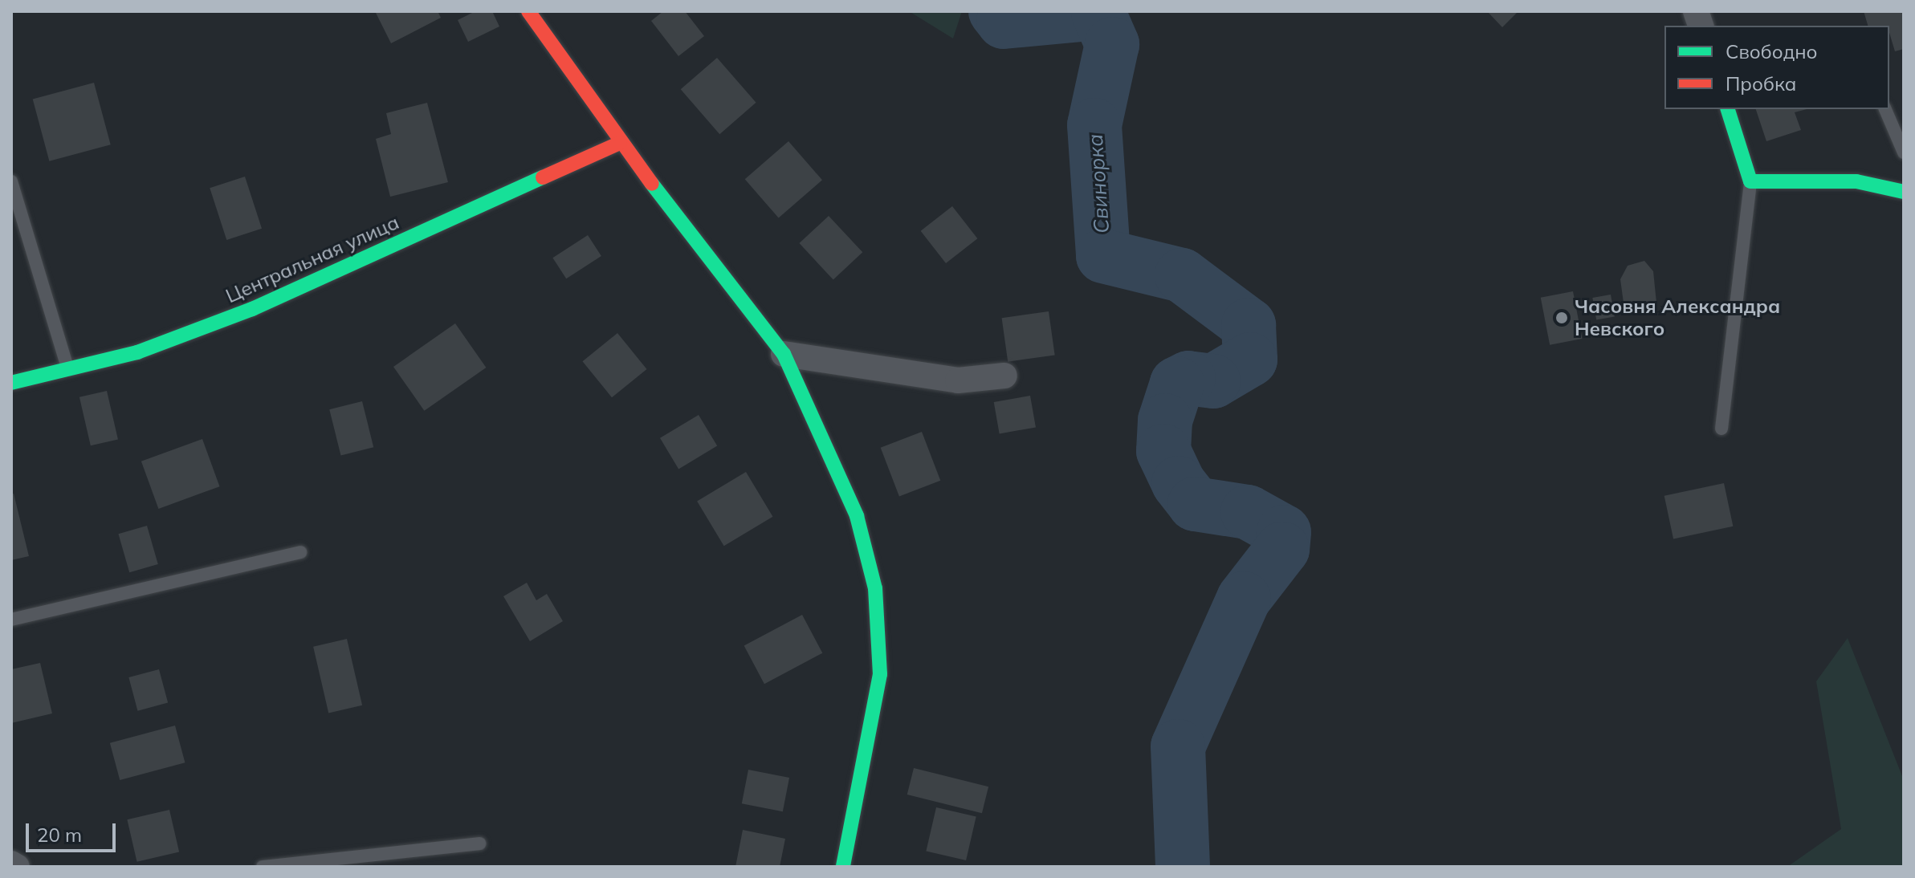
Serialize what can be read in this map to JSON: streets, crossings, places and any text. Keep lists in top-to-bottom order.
{
  "streets": {
    "street": ["Центральная улица"]
  },
  "water": ["Свинорка"],
  "places": ["Часовня Александра Невского"],
  "legend": ["Свободно", "Пробка"],
  "scale_bar": "20 m"
}
